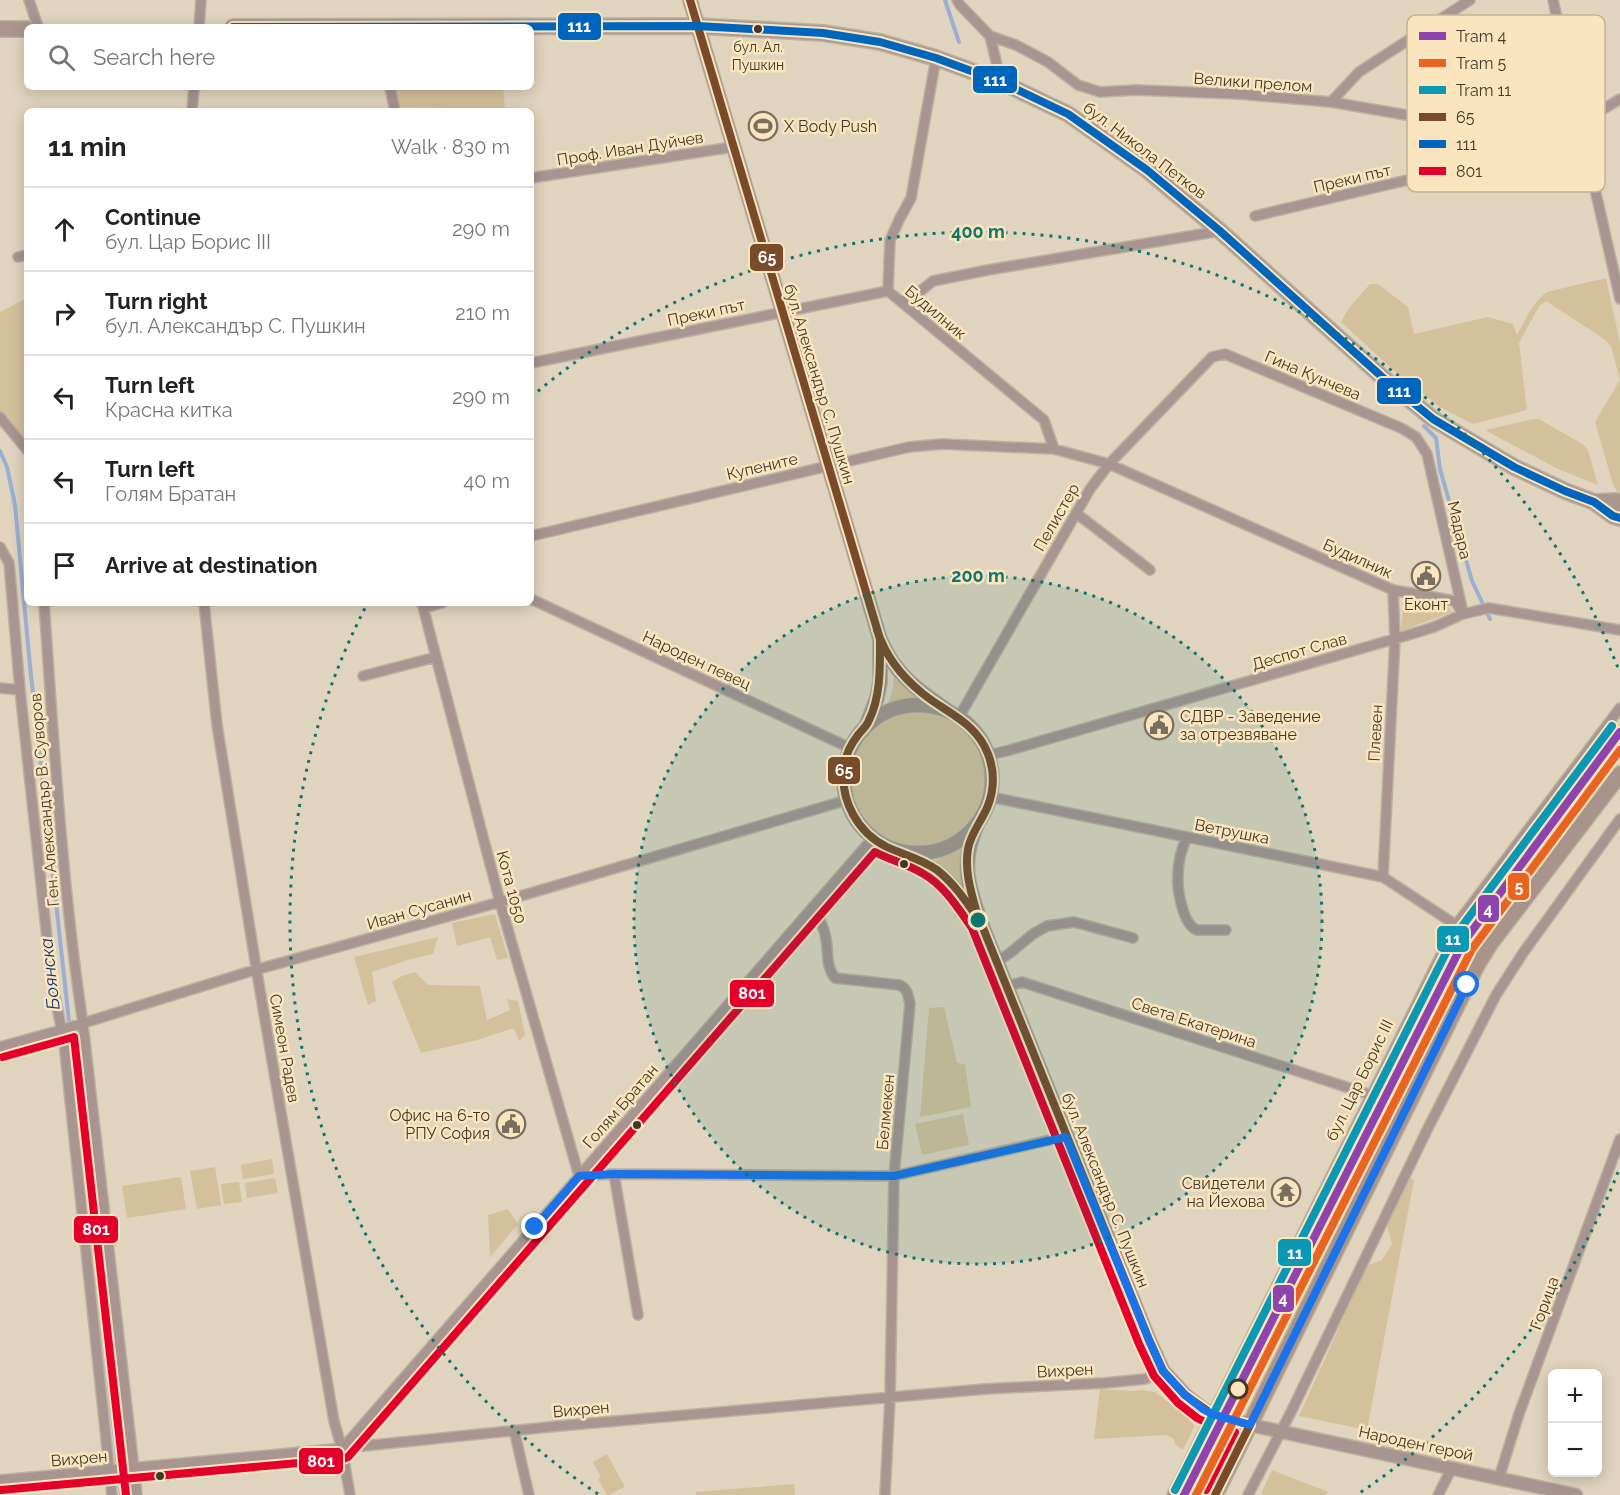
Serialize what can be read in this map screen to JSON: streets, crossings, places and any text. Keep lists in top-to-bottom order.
{
  "streets": {
    "highway": ["бул. Никола Петков"],
    "main road": ["бул. Александър С. Пушкин"],
    "street": [
      "Велики прелом",
      "Проф. Иван Дуйчев",
      "Преки път",
      "Будилник",
      "Гина Кунчева",
      "Купените",
      "Пелистер",
      "Мадара",
      "Деспот Слав",
      "Народен певец",
      "Плевен",
      "Ген. Александър В. Суворов",
      "Ветрушка",
      "Кота 1050",
      "Иван Сусанин",
      "Света Екатерина",
      "Симеон Радев",
      "бул. Цар Борис III",
      "Голям Братан",
      "Белмекен",
      "Горица",
      "Вихрен",
      "Народен герой"
    ]
  },
  "crossings": [
    ["Проф. Иван Дуйчев", "бул. Александър С. Пушкин"],
    ["бул. Никола Петков", "Будилник"],
    ["бул. Никола Петков", "бул. Александър С. Пушкин"],
    ["Преки път", "Будилник"],
    ["Преки път", "бул. Александър С. Пушкин"],
    ["Будилник", "Купените"],
    ["Будилник", "Пелистер"],
    ["Будилник", "Мадара"],
    ["Будилник", "Деспот Слав"],
    ["Будилник", "Плевен"],
    ["Гина Кунчева", "Пелистер"],
    ["Гина Кунчева", "Мадара"],
    ["бул. Александър С. Пушкин", "Купените"],
    ["бул. Александър С. Пушкин", "Пелистер"],
    ["бул. Александър С. Пушкин", "Деспот Слав"],
    ["бул. Александър С. Пушкин", "Народен певец"],
    ["бул. Александър С. Пушкин", "Ветрушка"],
    ["бул. Александър С. Пушкин", "Иван Сусанин"],
    ["бул. Александър С. Пушкин", "Света Екатерина"],
    ["бул. Александър С. Пушкин", "бул. Цар Борис III"],
    ["бул. Александър С. Пушкин", "Голям Братан"],
    ["бул. Александър С. Пушкин", "Вихрен"],
    ["бул. Александър С. Пушкин", "Народен герой"],
    ["Купените", "Пелистер"],
    ["Пелистер", "Деспот Слав"],
    ["Пелистер", "Народен певец"],
    ["Пелистер", "Ветрушка"],
    ["Пелистер", "Иван Сусанин"],
    ["Пелистер", "Голям Братан"],
    ["Мадара", "Деспот Слав"],
    ["Деспот Слав", "Народен певец"],
    ["Деспот Слав", "Плевен"],
    ["Деспот Слав", "Ветрушка"],
    ["Деспот Слав", "Иван Сусанин"],
    ["Деспот Слав", "Голям Братан"],
    ["Народен певец", "Ветрушка"],
    ["Народен певец", "Иван Сусанин"],
    ["Народен певец", "Голям Братан"],
    ["Плевен", "Ветрушка"],
    ["Ген. Александър В. Суворов", "Иван Сусанин"],
    ["Ген. Александър В. Суворов", "Вихрен"],
    ["Ветрушка", "Иван Сусанин"],
    ["Ветрушка", "бул. Цар Борис III"],
    ["Ветрушка", "Голям Братан"],
    ["Кота 1050", "Иван Сусанин"],
    ["Кота 1050", "Голям Братан"],
    ["Иван Сусанин", "Симеон Радев"],
    ["Иван Сусанин", "Голям Братан"],
    ["Света Екатерина", "бул. Цар Борис III"],
    ["Симеон Радев", "Голям Братан"],
    ["Симеон Радев", "Вихрен"],
    ["Голям Братан", "Белмекен"],
    ["Голям Братан", "Вихрен"],
    ["Белмекен", "Вихрен"],
    ["Горица", "Народен герой"]
  ],
  "water": ["Боянска"],
  "places": {
    "other": ["бул. Ал. Пушкин"],
    "sports": ["X Body Push"],
    "public building": ["Еконт", "СДВР - Заведение за отрезвяване", "Офис на 6-то РПУ София"],
    "temple": ["Свидетели на Йехова"]
  },
  "lines": [
    "transit line 65",
    "transit line 111",
    "tram line 11",
    "tram line 4",
    "tram line 5",
    "transit line 801"
  ],
  "legend": [
    "Tram 4",
    "Tram 5",
    "Tram 11",
    "65",
    "111",
    "801"
  ],
  "page": {
    "search": "Search here",
    "heading": ["11 min", "Walk · 830 m"],
    "list": [
      ["Continue", "бул. Цар Борис III", "290 m"],
      ["Turn right", "бул. Александър С. Пушкин", "210 m"],
      ["Turn left", "Красна китка", "290 m"],
      ["Turn left", "Голям Братан", "40 m"],
      "Arrive at destination"
    ],
    "map_buttons": ["+", "−"]
  },
  "rings": ["400 m", "200 m"]
}
